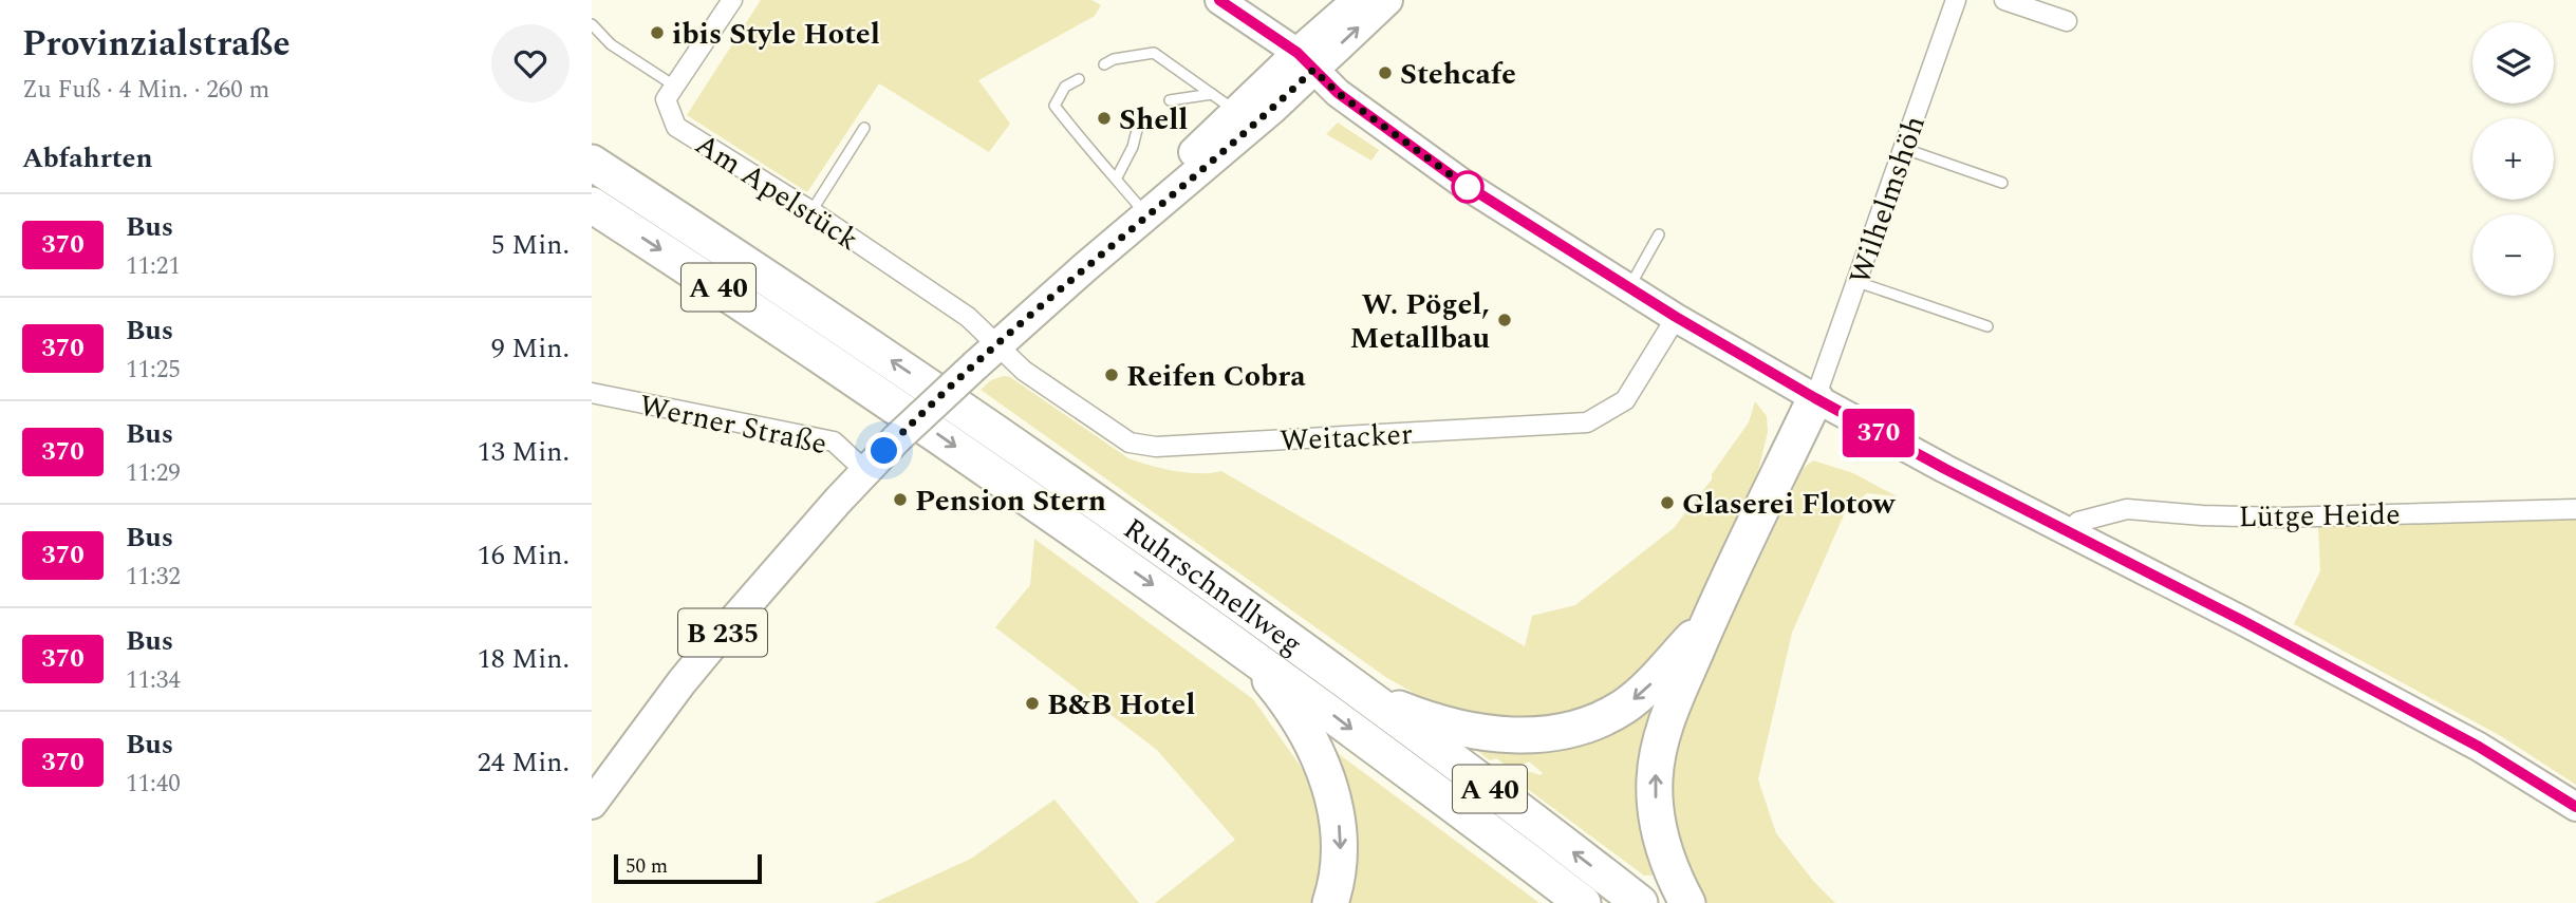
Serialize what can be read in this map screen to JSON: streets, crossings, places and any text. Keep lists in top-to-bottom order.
{
  "streets": {
    "highway": ["A 40", "Ruhrschnellweg"],
    "main road": ["B 235"],
    "street": [
      "Am Apelstück",
      "Wilhelmshöh",
      "Werner Straße",
      "Weitacker",
      "Lütge Heide"
    ]
  },
  "crossings": [
    ["Am Apelstück", "Weitacker"],
    ["Am Apelstück", "B 235"],
    ["Werner Straße", "B 235"],
    ["Weitacker", "B 235"]
  ],
  "places": [
    "ibis Style Hotel",
    "Stehcafe",
    "Shell",
    "W. Pögel, Metallbau",
    "Reifen Cobra",
    "Pension Stern",
    "Glaserei Flotow",
    "B&B Hotel"
  ],
  "lines": ["bus line 370"],
  "scale_bar": "50 m",
  "page": {
    "heading": [
      ["Provinzialstraße", "Zu Fuß · 4 Min. · 260 m"],
      "Abfahrten"
    ],
    "on_map": "370",
    "map_buttons": ["+", "−"],
    "list": [
      {
        "mark": "370",
        "name": "Bus",
        "note": "11:21",
        "value": "5 Min."
      },
      {
        "mark": "370",
        "name": "Bus",
        "note": "11:25",
        "value": "9 Min."
      },
      {
        "mark": "370",
        "name": "Bus",
        "note": "11:29",
        "value": "13 Min."
      },
      {
        "mark": "370",
        "name": "Bus",
        "note": "11:32",
        "value": "16 Min."
      },
      {
        "mark": "370",
        "name": "Bus",
        "note": "11:34",
        "value": "18 Min."
      },
      {
        "mark": "370",
        "name": "Bus",
        "note": "11:40",
        "value": "24 Min."
      }
    ],
    "scale": "50 m"
  }
}
